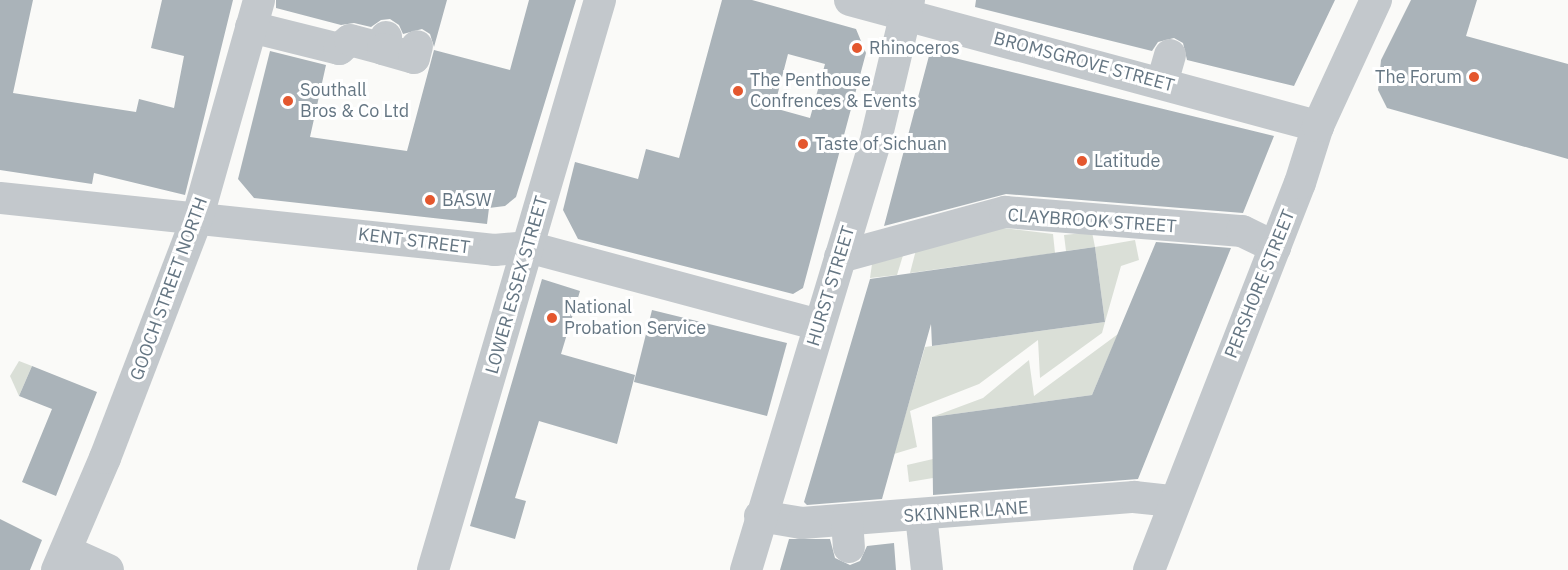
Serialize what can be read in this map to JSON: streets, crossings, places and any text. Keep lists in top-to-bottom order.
{
  "streets": {
    "street": [
      "BROMSGROVE STREET",
      "CLAYBROOK STREET",
      "KENT STREET",
      "PERSHORE STREET",
      "LOWER ESSEX STREET",
      "HURST STREET",
      "GOOCH STREET NORTH",
      "SKINNER LANE"
    ]
  },
  "crossings": [
    ["BROMSGROVE STREET", "PERSHORE STREET"],
    ["BROMSGROVE STREET", "HURST STREET"],
    ["CLAYBROOK STREET", "PERSHORE STREET"],
    ["CLAYBROOK STREET", "HURST STREET"],
    ["KENT STREET", "LOWER ESSEX STREET"],
    ["KENT STREET", "HURST STREET"],
    ["KENT STREET", "GOOCH STREET NORTH"],
    ["PERSHORE STREET", "SKINNER LANE"],
    ["HURST STREET", "SKINNER LANE"]
  ],
  "places": [
    "Rhinoceros",
    "The Forum",
    "The Penthouse Confrences & Events",
    "Southall Bros & Co Ltd",
    "Taste of Sichuan",
    "Latitude",
    "BASW",
    "National Probation Service"
  ]
}
